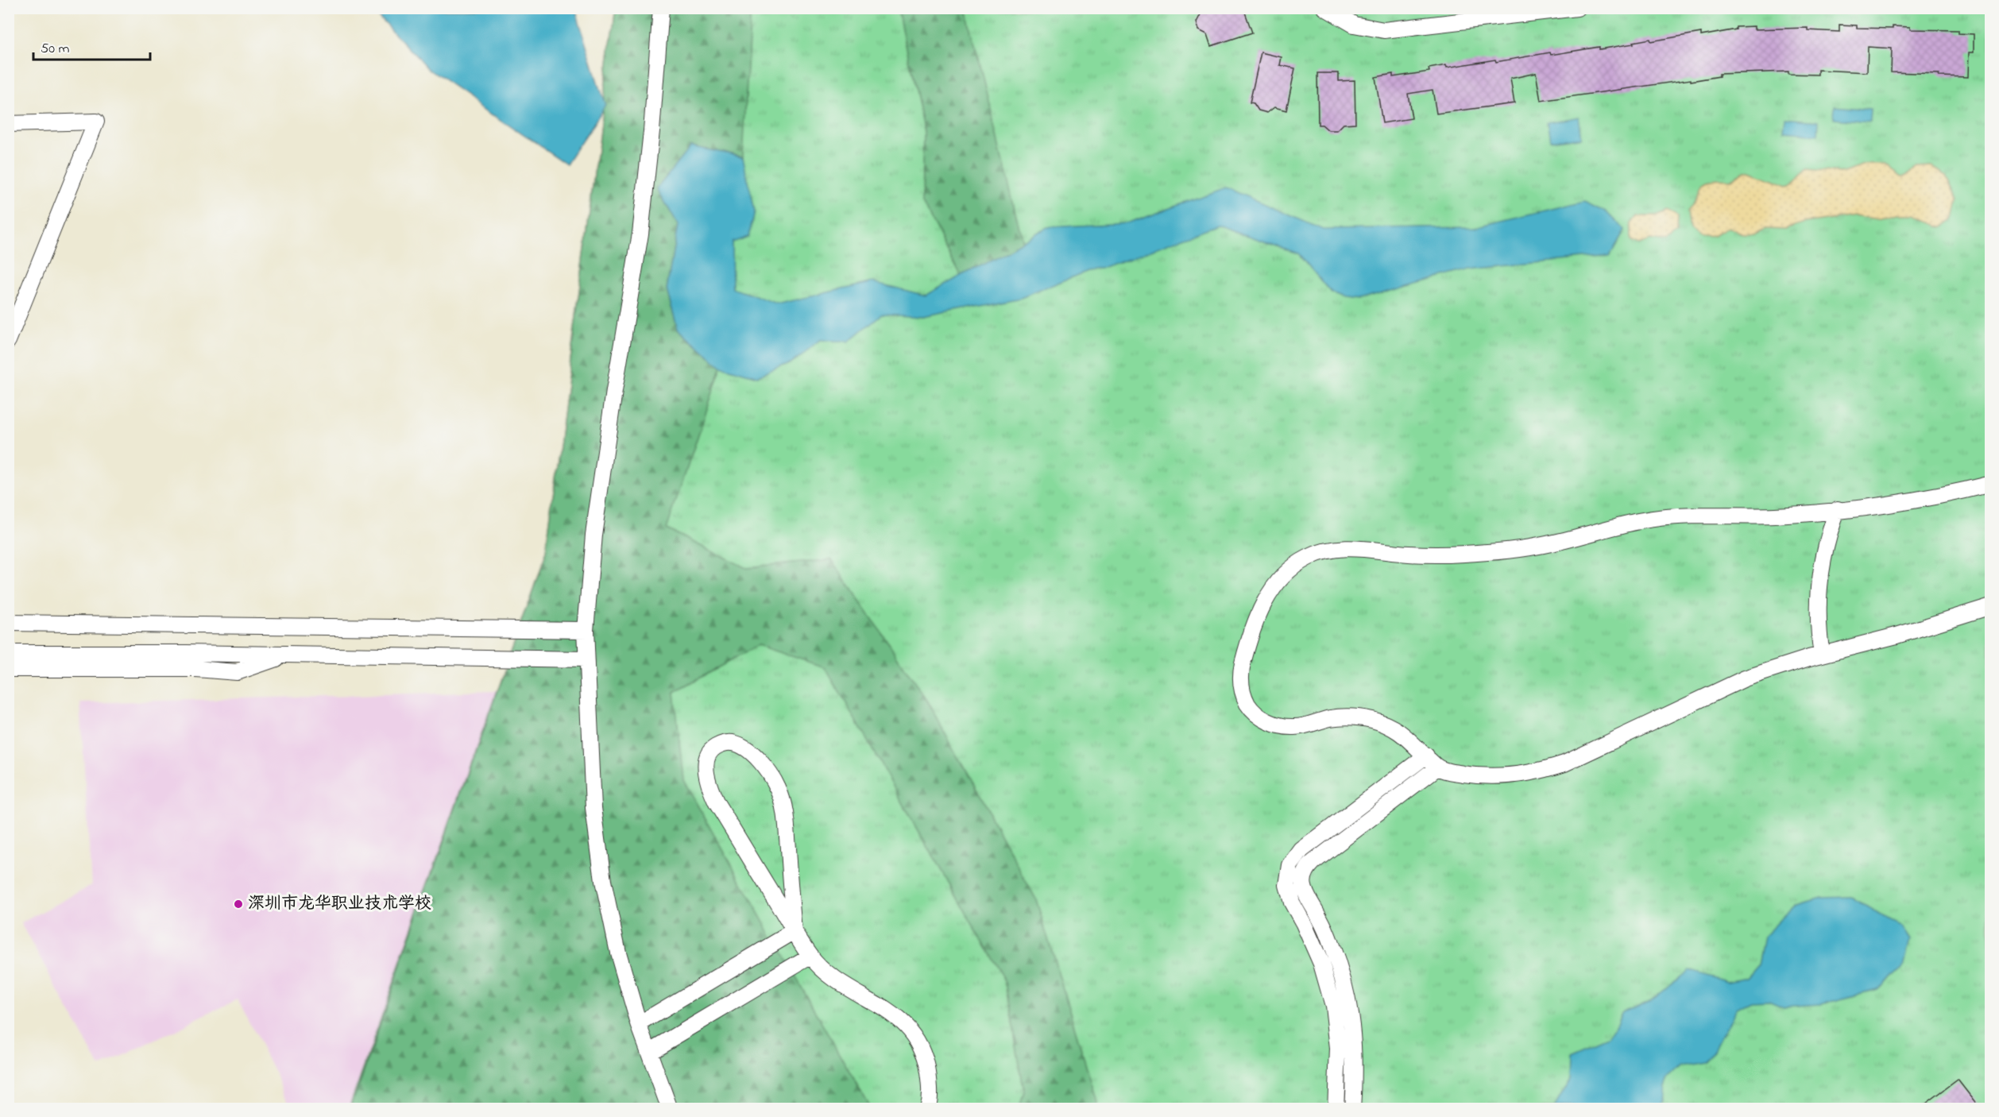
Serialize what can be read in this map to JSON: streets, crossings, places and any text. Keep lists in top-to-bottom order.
{
  "places": ["深圳市龙华职业技术学校"],
  "scale_bar": "50 m"
}
